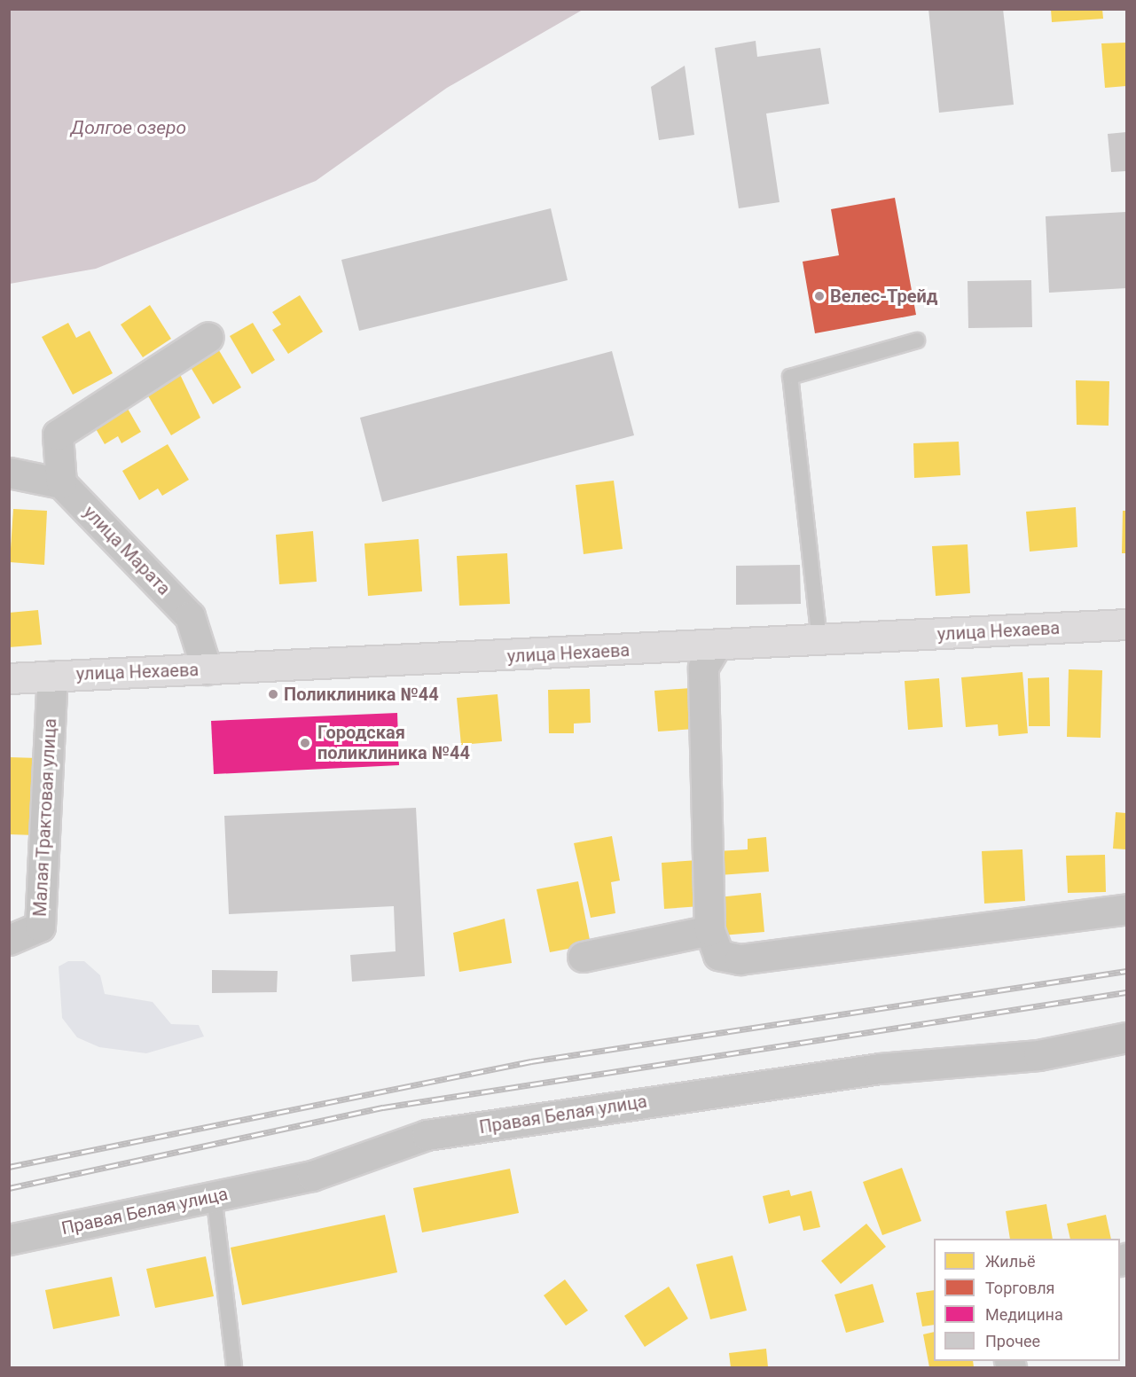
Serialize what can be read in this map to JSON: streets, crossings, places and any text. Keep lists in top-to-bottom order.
{
  "streets": {
    "street": [
      "улица Марата",
      "улица Нехаева",
      "Малая Трактовая улица",
      "Правая Белая улица"
    ]
  },
  "crossings": [
    ["улица Марата", "улица Нехаева"],
    ["улица Нехаева", "Малая Трактовая улица"]
  ],
  "water": ["Долгое озеро"],
  "places": ["Велес-Трейд", "Поликлиника №44", "Городская поликлиника №44"],
  "legend": [
    "Жильё",
    "Торговля",
    "Медицина",
    "Прочее"
  ]
}
